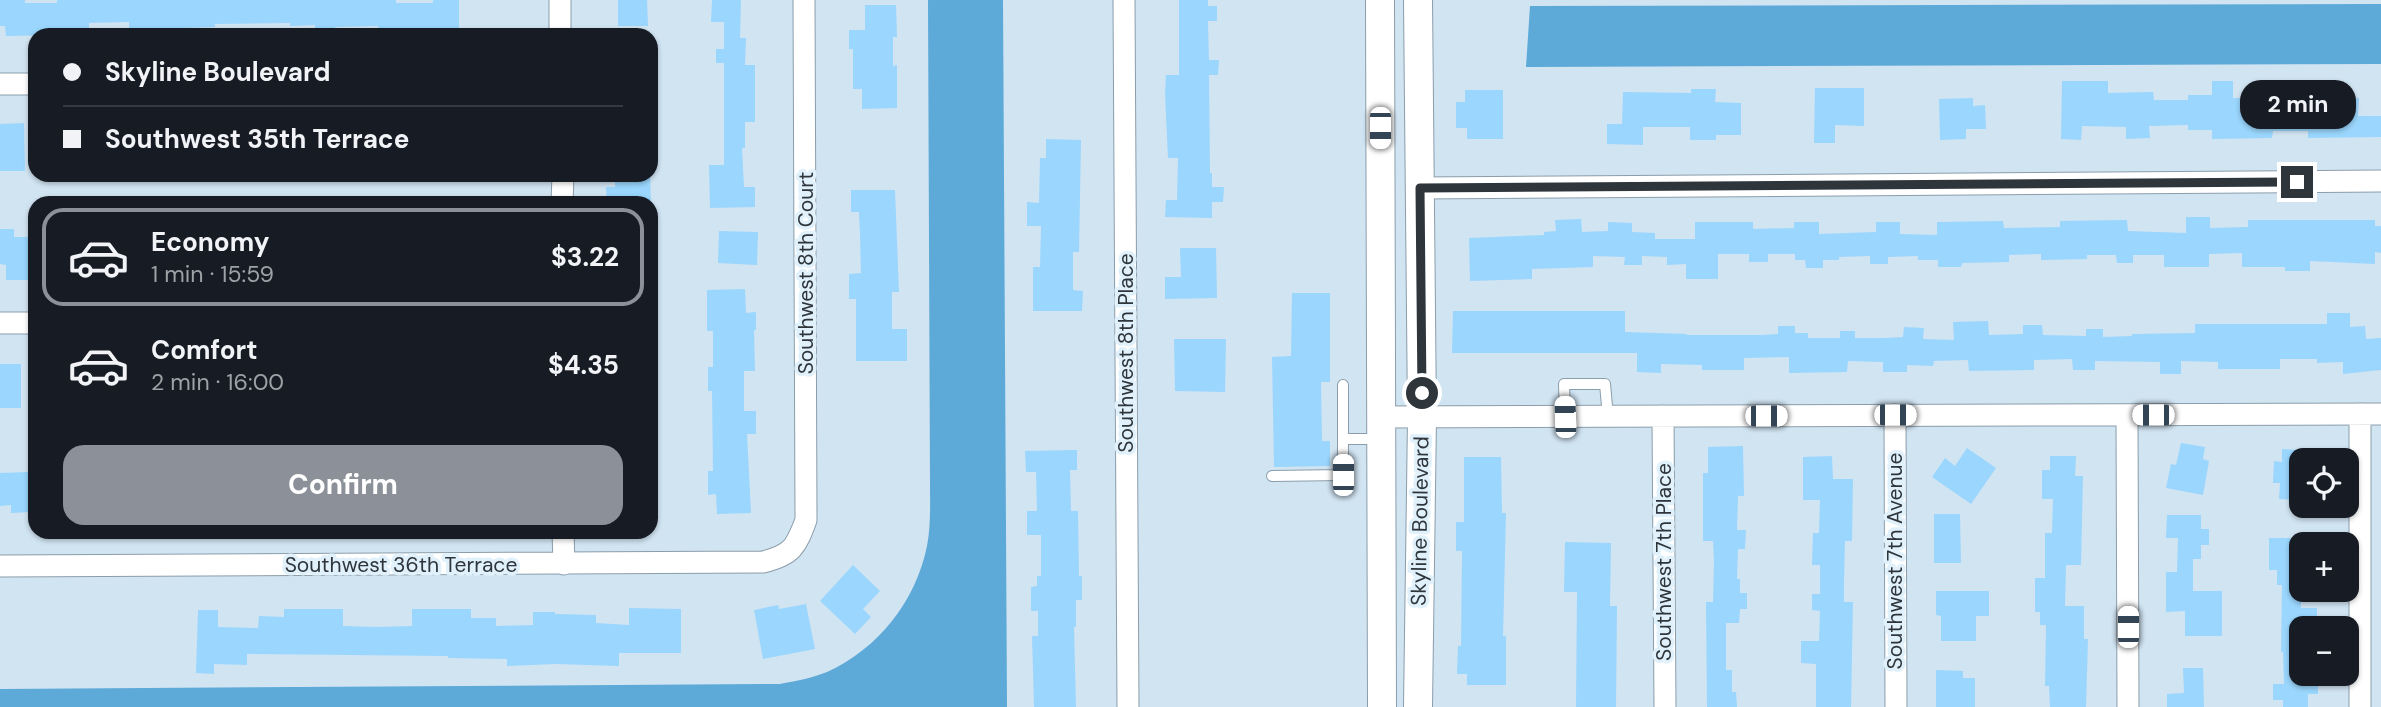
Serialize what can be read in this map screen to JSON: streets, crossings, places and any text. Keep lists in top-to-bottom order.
{
  "streets": {
    "street": [
      "Southwest 8th Court",
      "Southwest 8th Place",
      "Skyline Boulevard",
      "Southwest 7th Avenue",
      "Southwest 7th Place",
      "Southwest 36th Terrace"
    ]
  },
  "crossings": [
    ["Southwest 8th Court", "Southwest 36th Terrace"]
  ],
  "page": {
    "banner": ["Skyline Boulevard", "Southwest 35th Terrace"],
    "bubble": "2 min",
    "list": [
      {
        "name": "Economy",
        "note": "1 min · 15:59",
        "value": "$3.22"
      },
      {
        "name": "Comfort",
        "note": "2 min · 16:00",
        "value": "$4.35"
      }
    ],
    "buttons": "Confirm",
    "map_buttons": ["+", "−"]
  }
}
